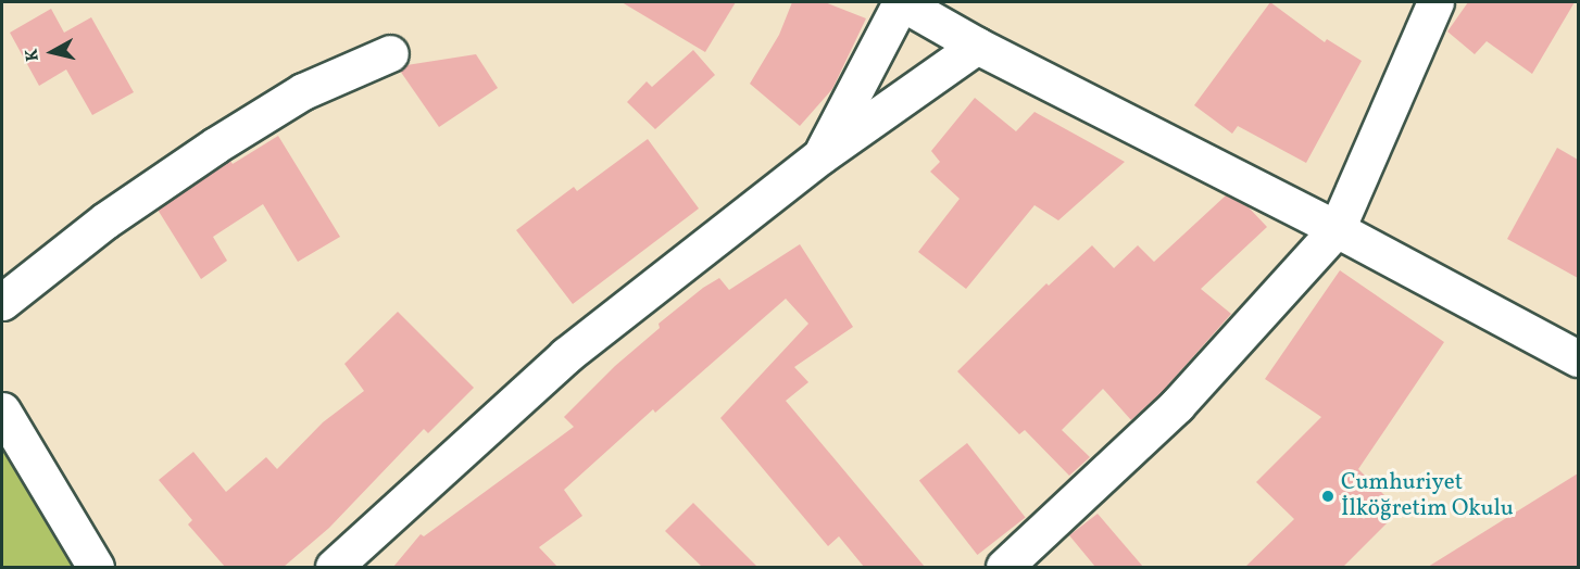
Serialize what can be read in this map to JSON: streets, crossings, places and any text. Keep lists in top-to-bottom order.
{
  "places": ["Cumhuriyet İlköğretim Okulu"],
  "north": "left"
}
